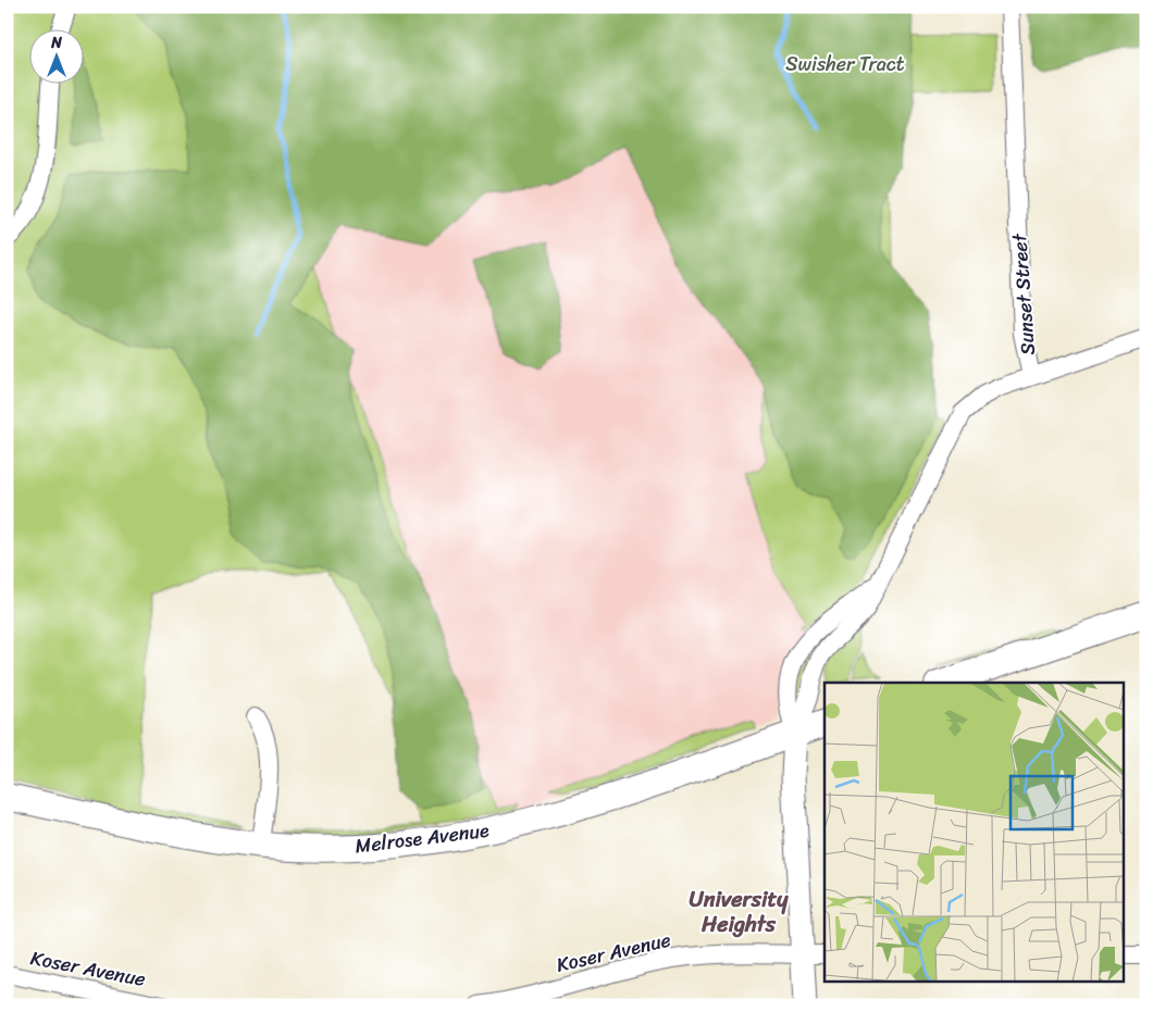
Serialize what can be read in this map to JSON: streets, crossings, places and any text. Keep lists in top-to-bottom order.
{
  "streets": {
    "main road": ["Melrose Avenue"],
    "street": ["Sunset Street", "Koser Avenue"]
  },
  "crossings": [
    ["Sunset Street", "Melrose Avenue"],
    ["Sunset Street", "Koser Avenue"]
  ],
  "districts": ["University Heights"],
  "parks": ["Swisher Tract"],
  "north": "top"
}
